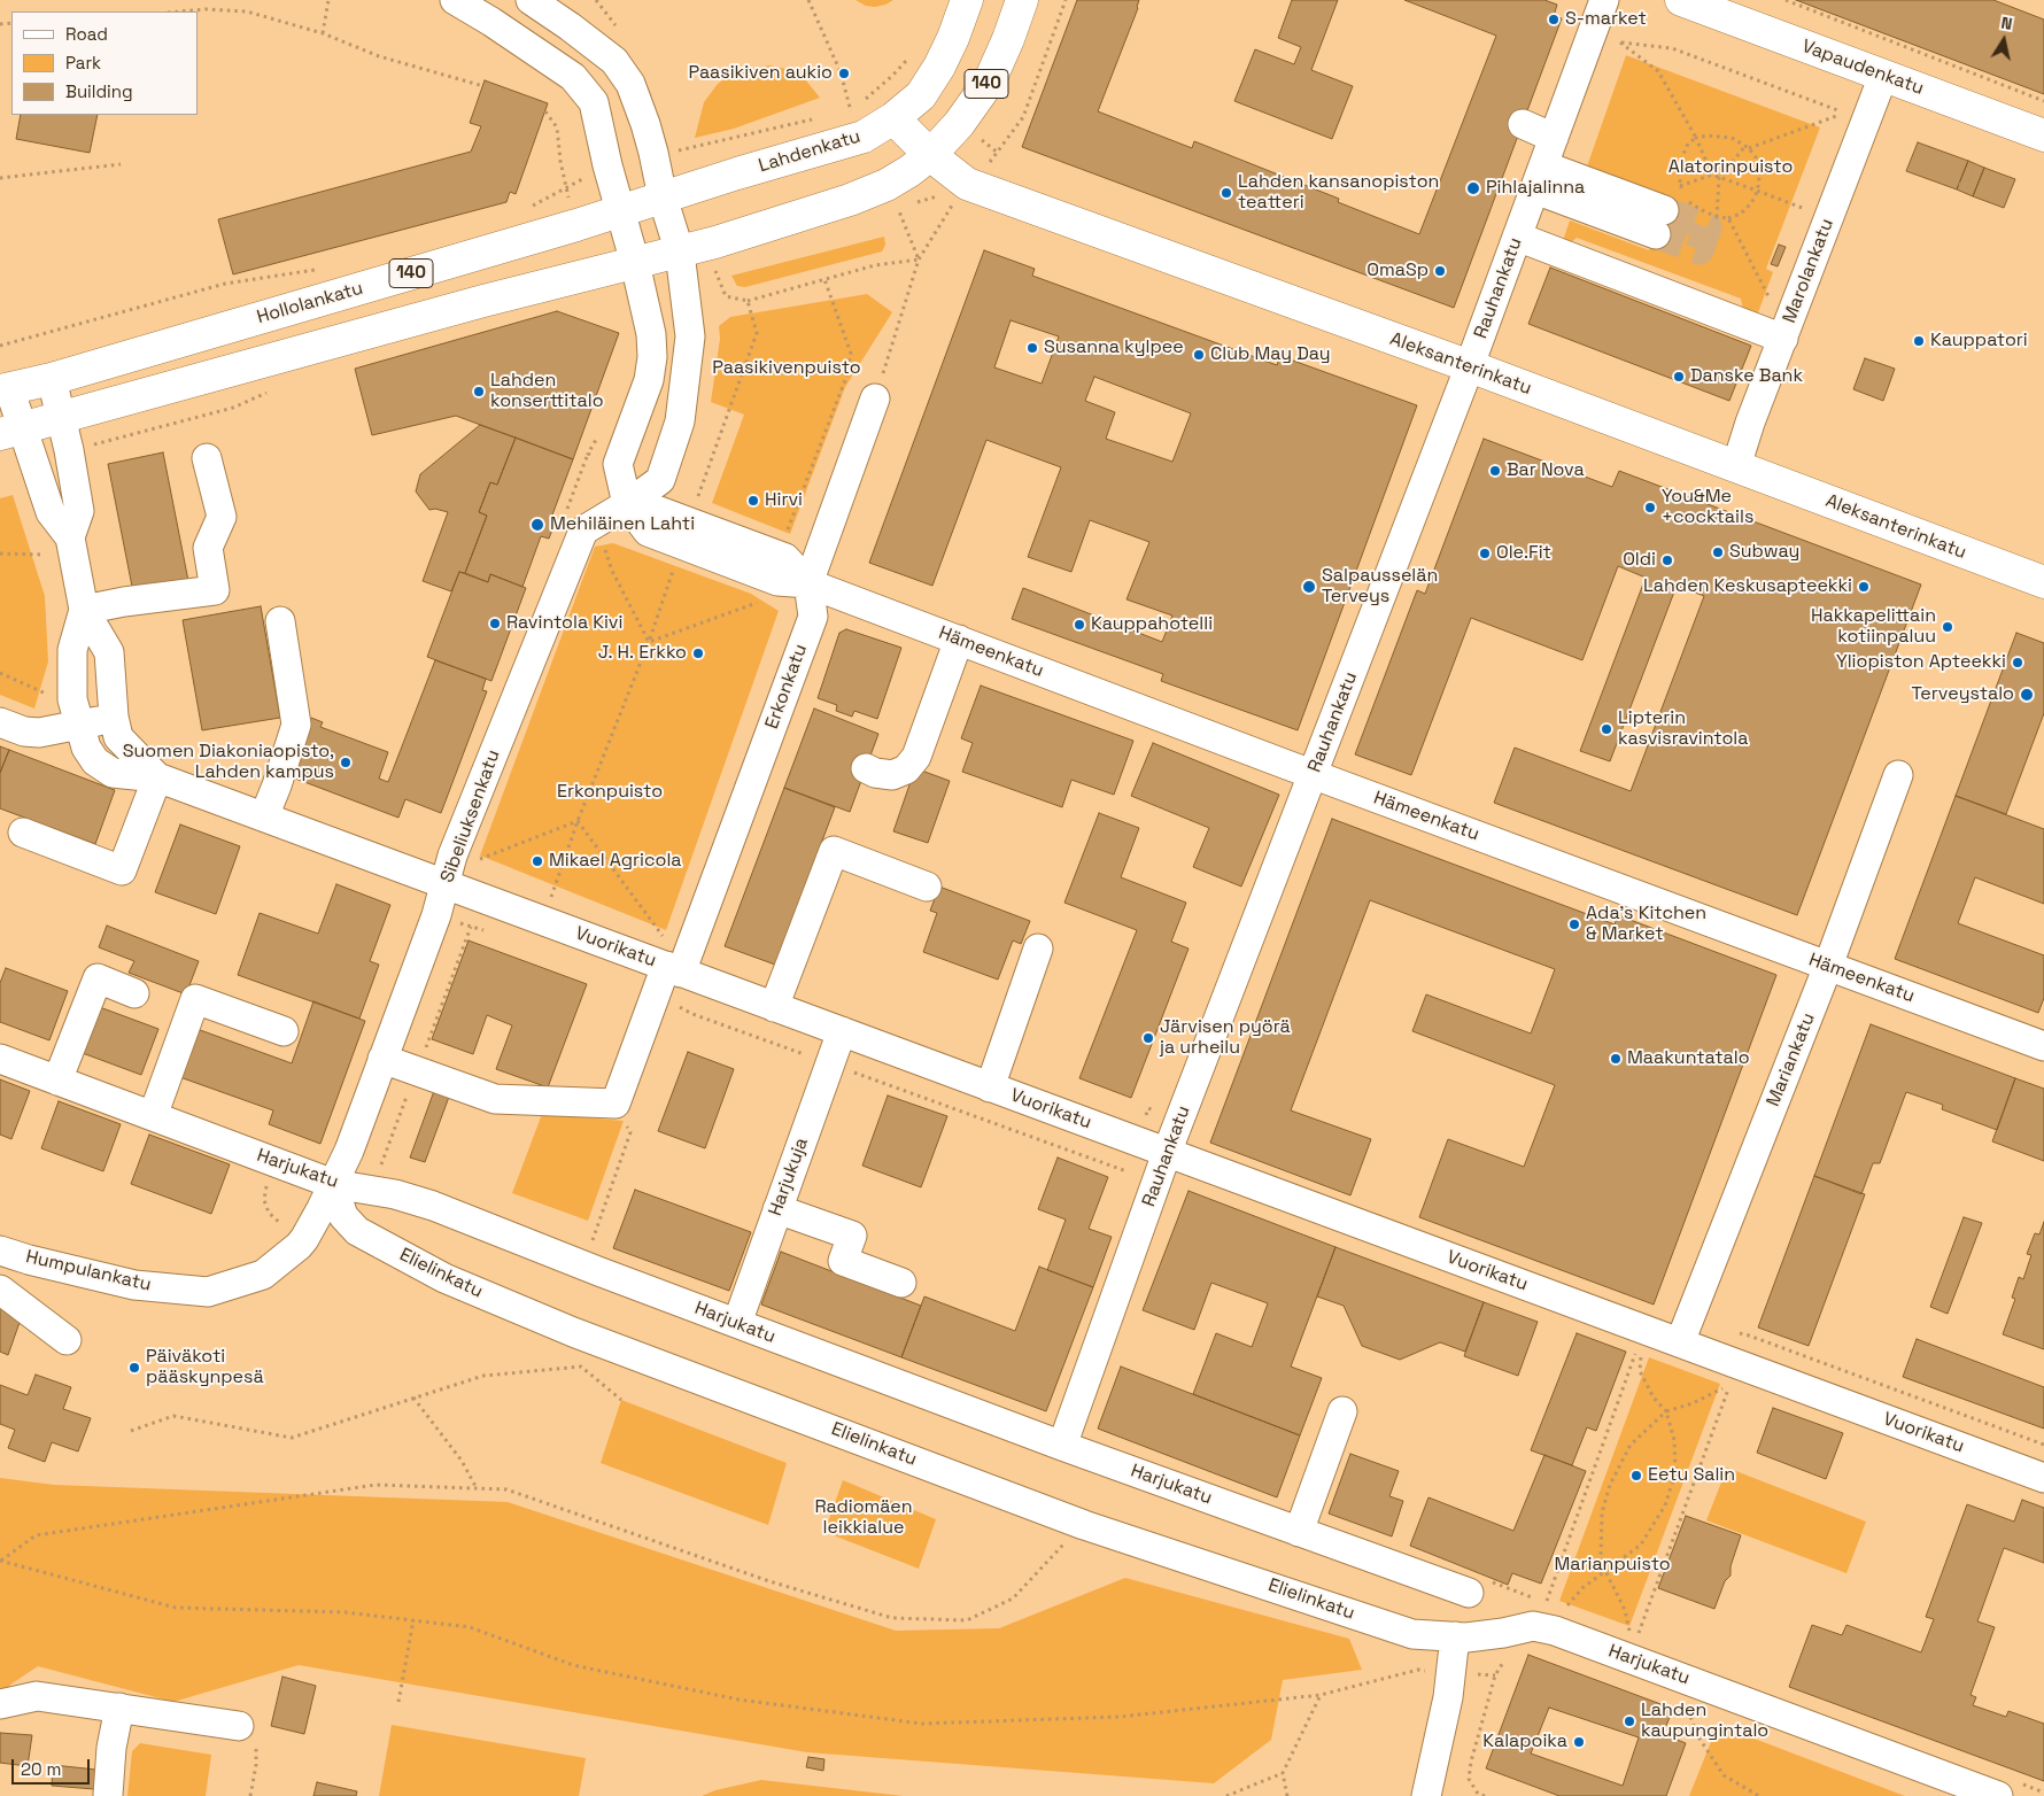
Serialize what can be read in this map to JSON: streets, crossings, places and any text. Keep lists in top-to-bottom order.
{
  "streets": {
    "main road": [
      "Vapaudenkatu",
      "140",
      "Lahdenkatu",
      "Hollolankatu",
      "Aleksanterinkatu"
    ],
    "street": [
      "Marolankatu",
      "Rauhankatu",
      "Hämeenkatu",
      "Erkonkatu",
      "Sibeliuksenkatu",
      "Vuorikatu",
      "Mariankatu",
      "Harjukatu",
      "Harjukuja",
      "Humpulankatu",
      "Elielinkatu"
    ]
  },
  "crossings": [
    ["Vapaudenkatu", "Marolankatu"],
    ["140", "Aleksanterinkatu"],
    ["Lahdenkatu", "Hollolankatu"],
    ["Lahdenkatu", "Aleksanterinkatu"],
    ["Marolankatu", "Aleksanterinkatu"],
    ["Rauhankatu", "Aleksanterinkatu"],
    ["Rauhankatu", "Hämeenkatu"],
    ["Rauhankatu", "Vuorikatu"],
    ["Rauhankatu", "Harjukatu"],
    ["Hämeenkatu", "Erkonkatu"],
    ["Hämeenkatu", "Mariankatu"],
    ["Erkonkatu", "Sibeliuksenkatu"],
    ["Erkonkatu", "Vuorikatu"],
    ["Sibeliuksenkatu", "Vuorikatu"],
    ["Sibeliuksenkatu", "Harjukatu"],
    ["Sibeliuksenkatu", "Humpulankatu"],
    ["Sibeliuksenkatu", "Elielinkatu"],
    ["Vuorikatu", "Mariankatu"],
    ["Vuorikatu", "Harjukuja"],
    ["Harjukatu", "Harjukuja"],
    ["Harjukatu", "Humpulankatu"],
    ["Harjukatu", "Elielinkatu"],
    ["Humpulankatu", "Elielinkatu"]
  ],
  "parks": [
    "Alatorinpuisto",
    "Paasikivenpuisto",
    "Erkonpuisto",
    "Radiomäen leikkialue",
    "Marianpuisto"
  ],
  "places": [
    "S-market",
    "Paasikiven aukio",
    "Pihlajalinna",
    "Lahden kansanopiston teatteri",
    "OmaSp",
    "Kauppatori",
    "Susanna kylpee",
    "Club May Day",
    "Danske Bank",
    "Lahden konserttitalo",
    "Bar Nova",
    "Hirvi",
    "You&Me +cocktails",
    "Mehiläinen Lahti",
    "Subway",
    "Ole.Fit",
    "Oldi",
    "Salpausselän Terveys",
    "Lahden Keskusapteekki",
    "Ravintola Kivi",
    "Kauppahotelli",
    "Hakkapelittain kotiinpaluu",
    "J. H. Erkko",
    "Yliopiston Apteekki",
    "Terveystalo",
    "Lipterin kasvisravintola",
    "Suomen Diakoniaopisto, Lahden kampus",
    "Mikael Agricola",
    "Ada's Kitchen & Market",
    "Järvisen pyörä ja urheilu",
    "Maakuntatalo",
    "Päiväkoti pääskynpesä",
    "Eetu Salin",
    "Lahden kaupungintalo",
    "Kalapoika"
  ],
  "legend": ["Road", "Park", "Building"],
  "scale_bar": "20 m",
  "north": "top"
}
